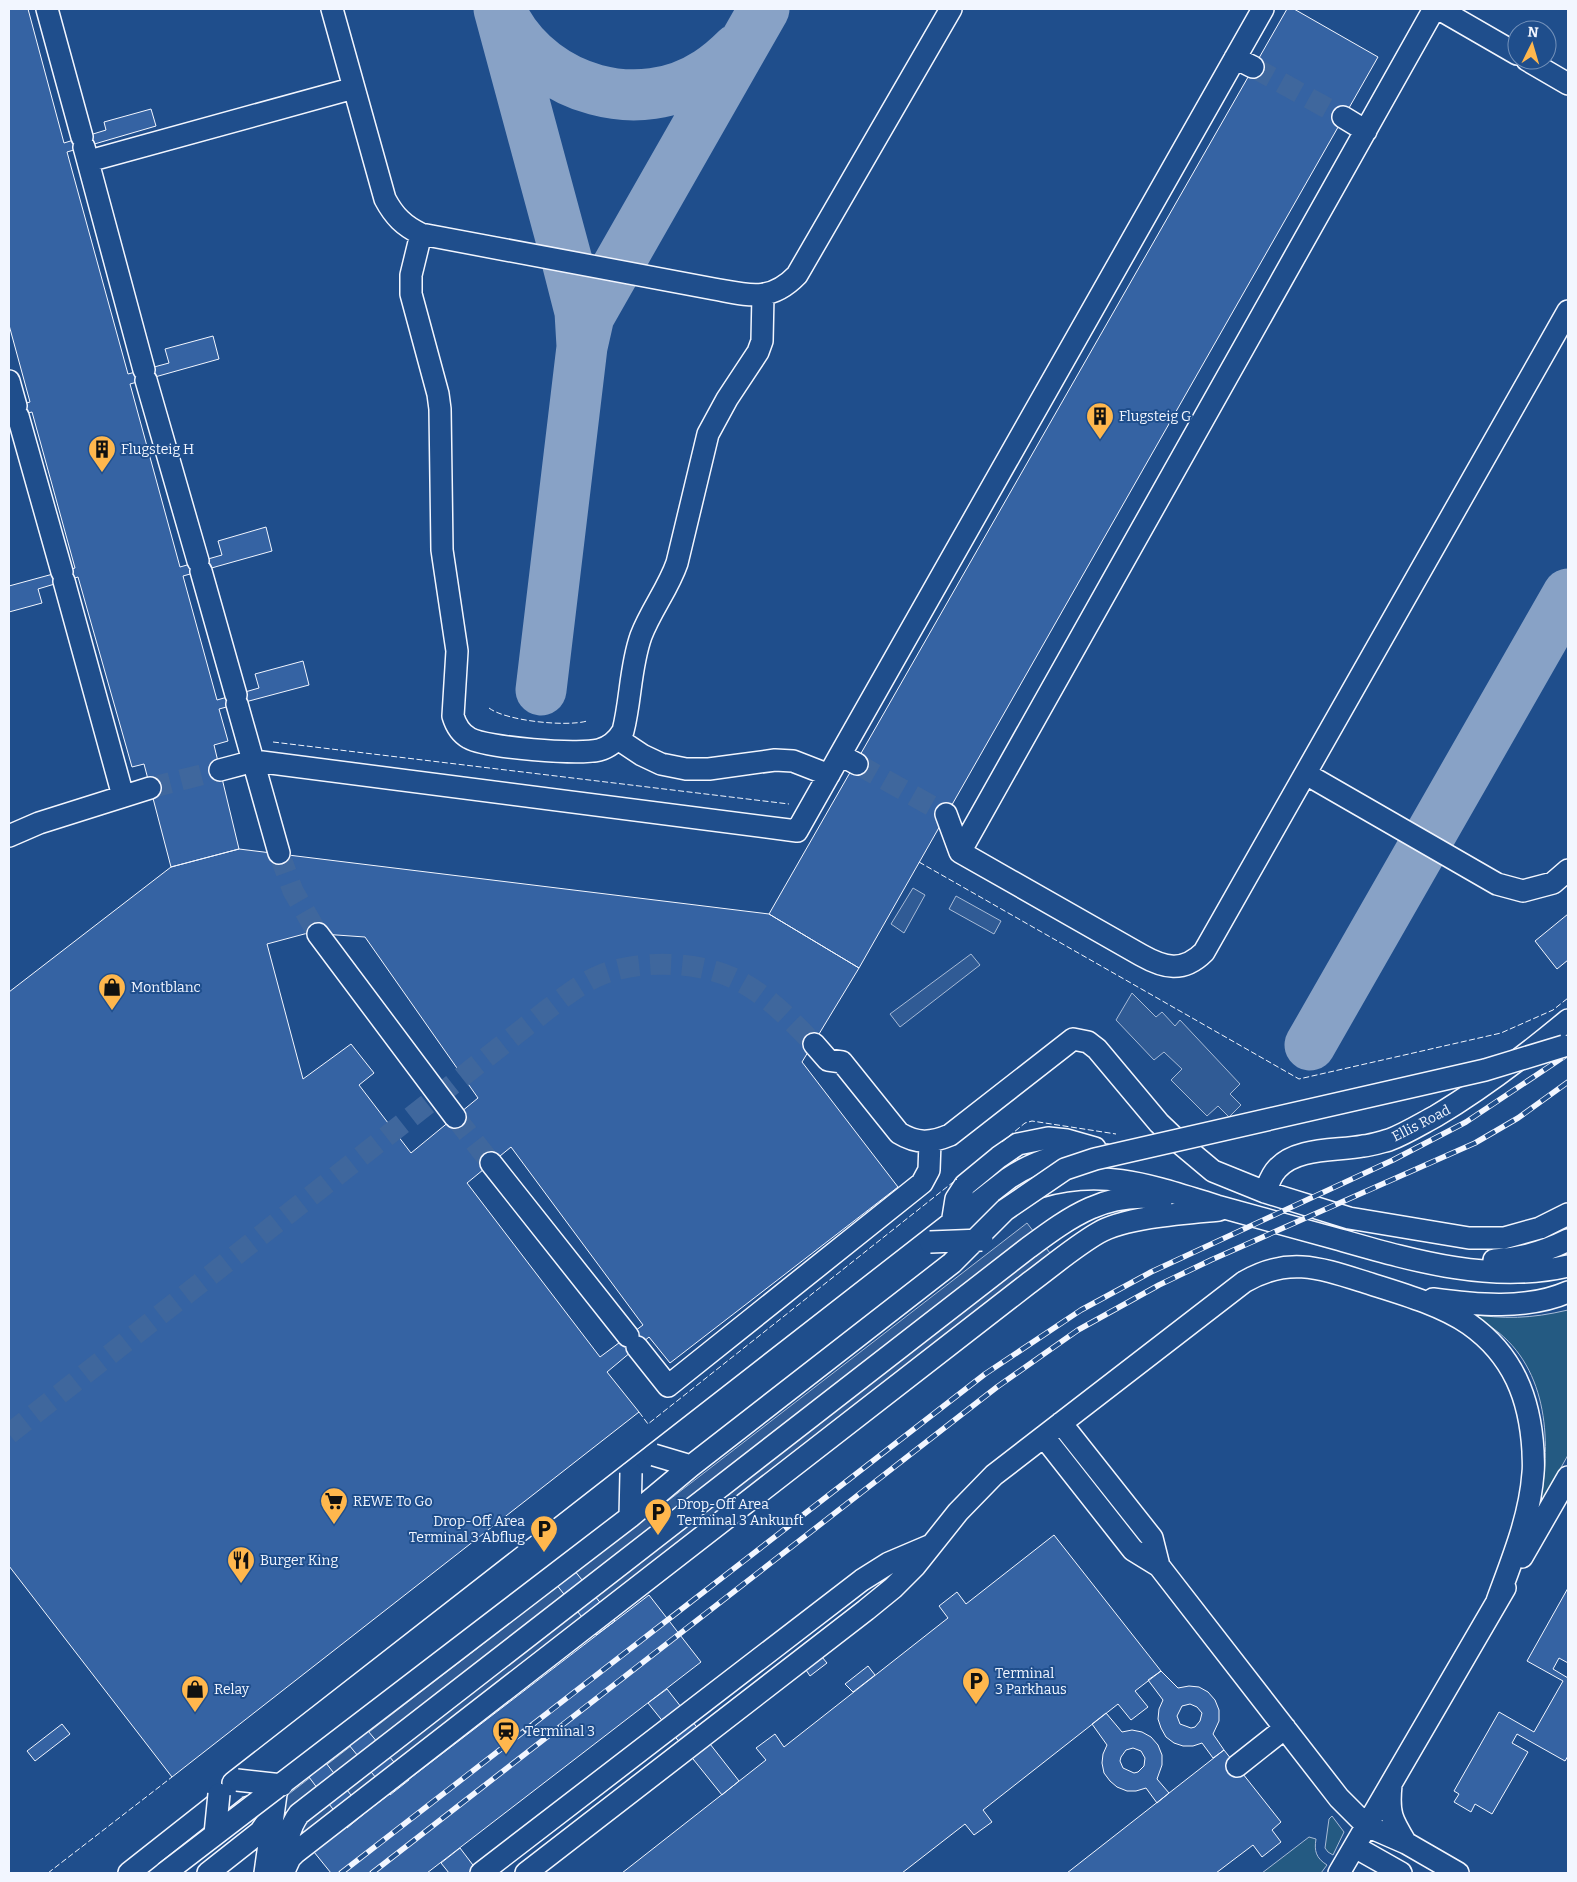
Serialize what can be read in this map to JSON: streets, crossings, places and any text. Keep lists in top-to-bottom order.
{
  "streets": {
    "lane": ["Ellis Road"]
  },
  "places": {
    "building": ["Flugsteig G", "Flugsteig H"],
    "shop": ["Montblanc", "Relay"],
    "supermarket": ["REWE To Go"],
    "parking": ["Drop-Off Area Terminal 3 Ankunft", "Drop-Off Area Terminal 3 Abflug", "Terminal 3 Parkhaus"],
    "restaurant": ["Burger King"],
    "station": ["Terminal 3"]
  },
  "north": "top"
}
